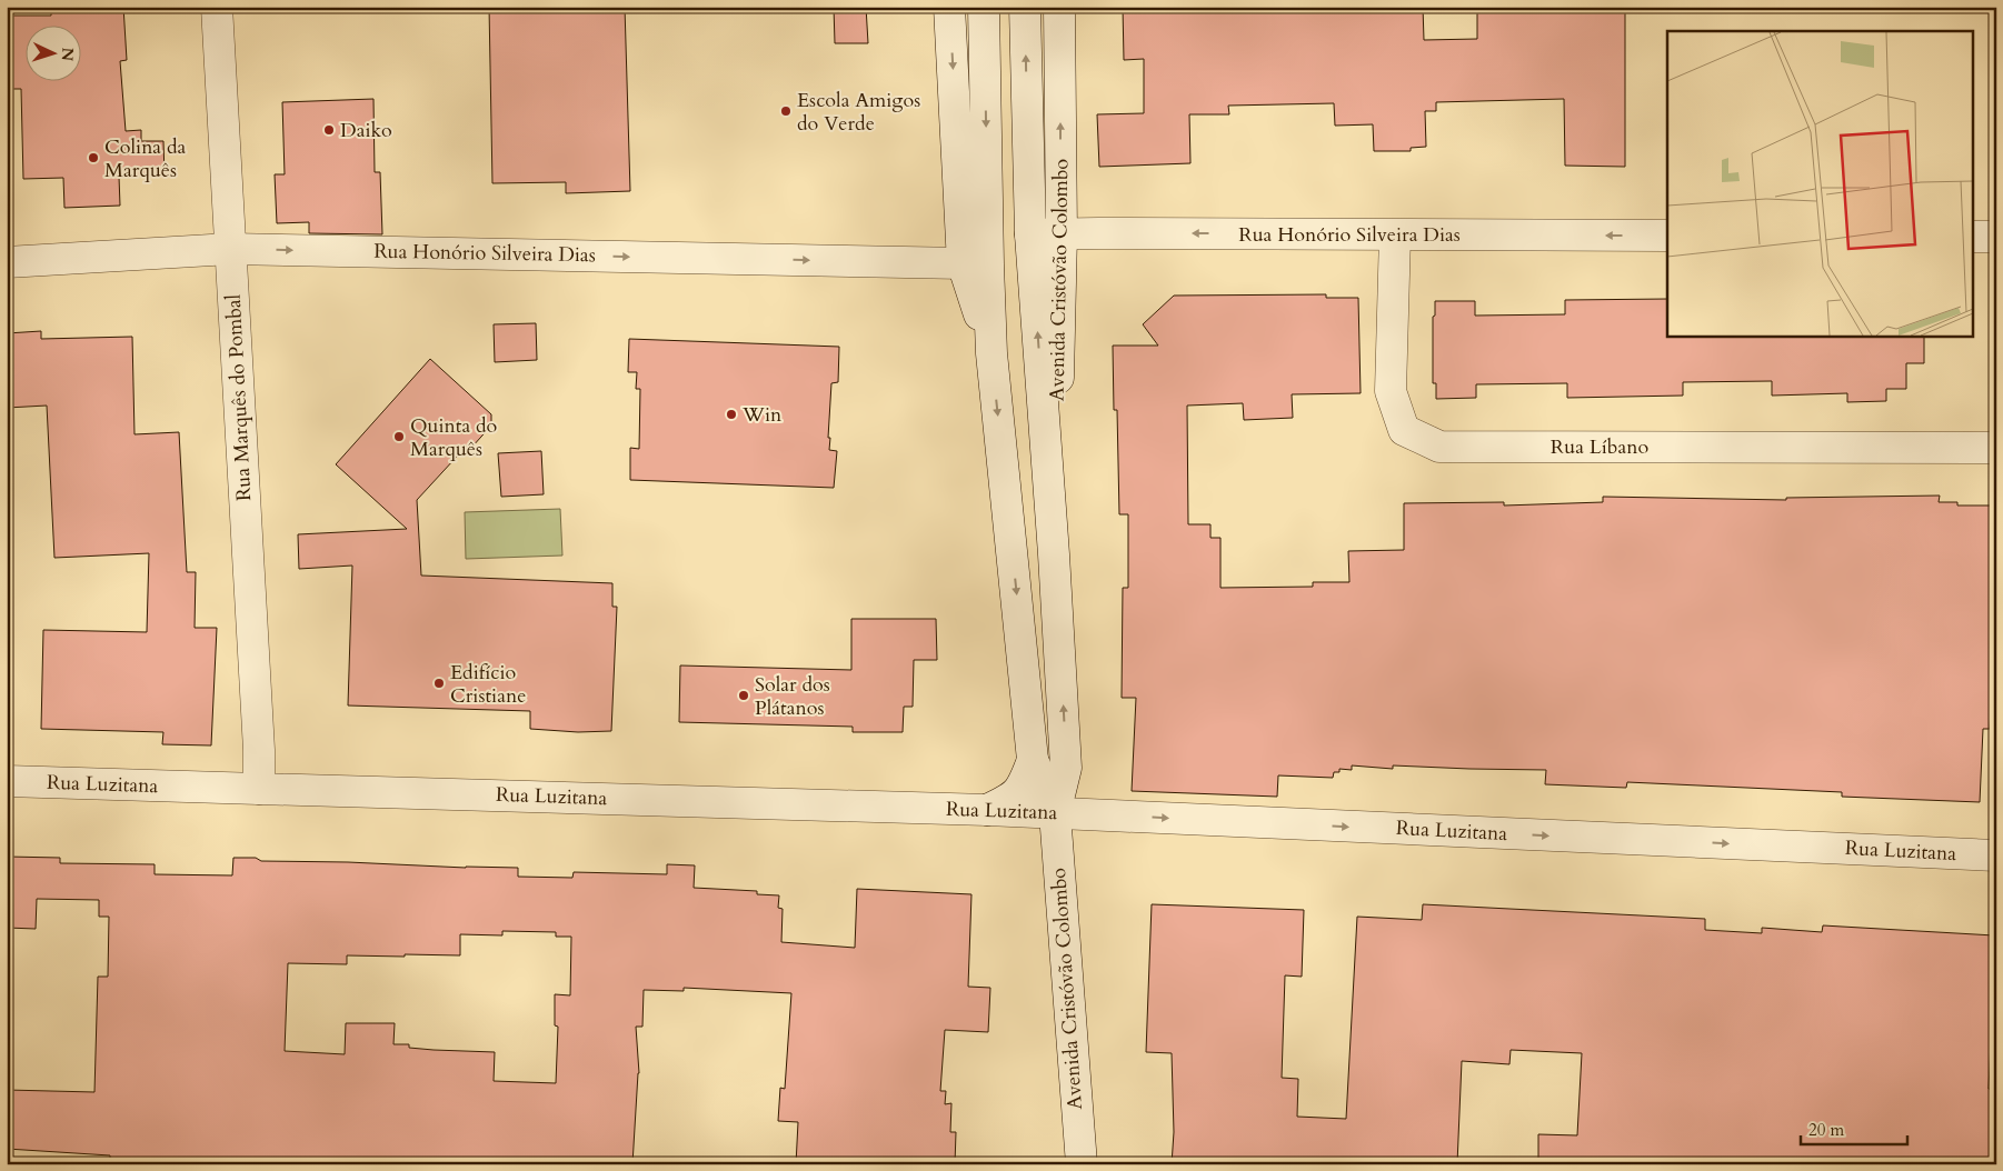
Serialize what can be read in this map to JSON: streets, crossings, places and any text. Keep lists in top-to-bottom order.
{
  "streets": {
    "street": [
      "Rua Honório Silveira Dias",
      "Avenida Cristóvão Colombo",
      "Rua Marquês do Pombal",
      "Rua Líbano",
      "Rua Luzitana"
    ]
  },
  "crossings": [
    ["Rua Honório Silveira Dias", "Avenida Cristóvão Colombo"],
    ["Rua Honório Silveira Dias", "Rua Marquês do Pombal"],
    ["Rua Honório Silveira Dias", "Rua Líbano"],
    ["Avenida Cristóvão Colombo", "Rua Luzitana"],
    ["Rua Marquês do Pombal", "Rua Luzitana"]
  ],
  "one_way": ["Rua Luzitana"],
  "places": [
    "Escola Amigos do Verde",
    "Daiko",
    "Colina da Marquês",
    "Win",
    "Quinta do Marquês",
    "Edifício Cristiane",
    "Solar dos Plátanos"
  ],
  "scale_bar": "20 m",
  "north": "right"
}
